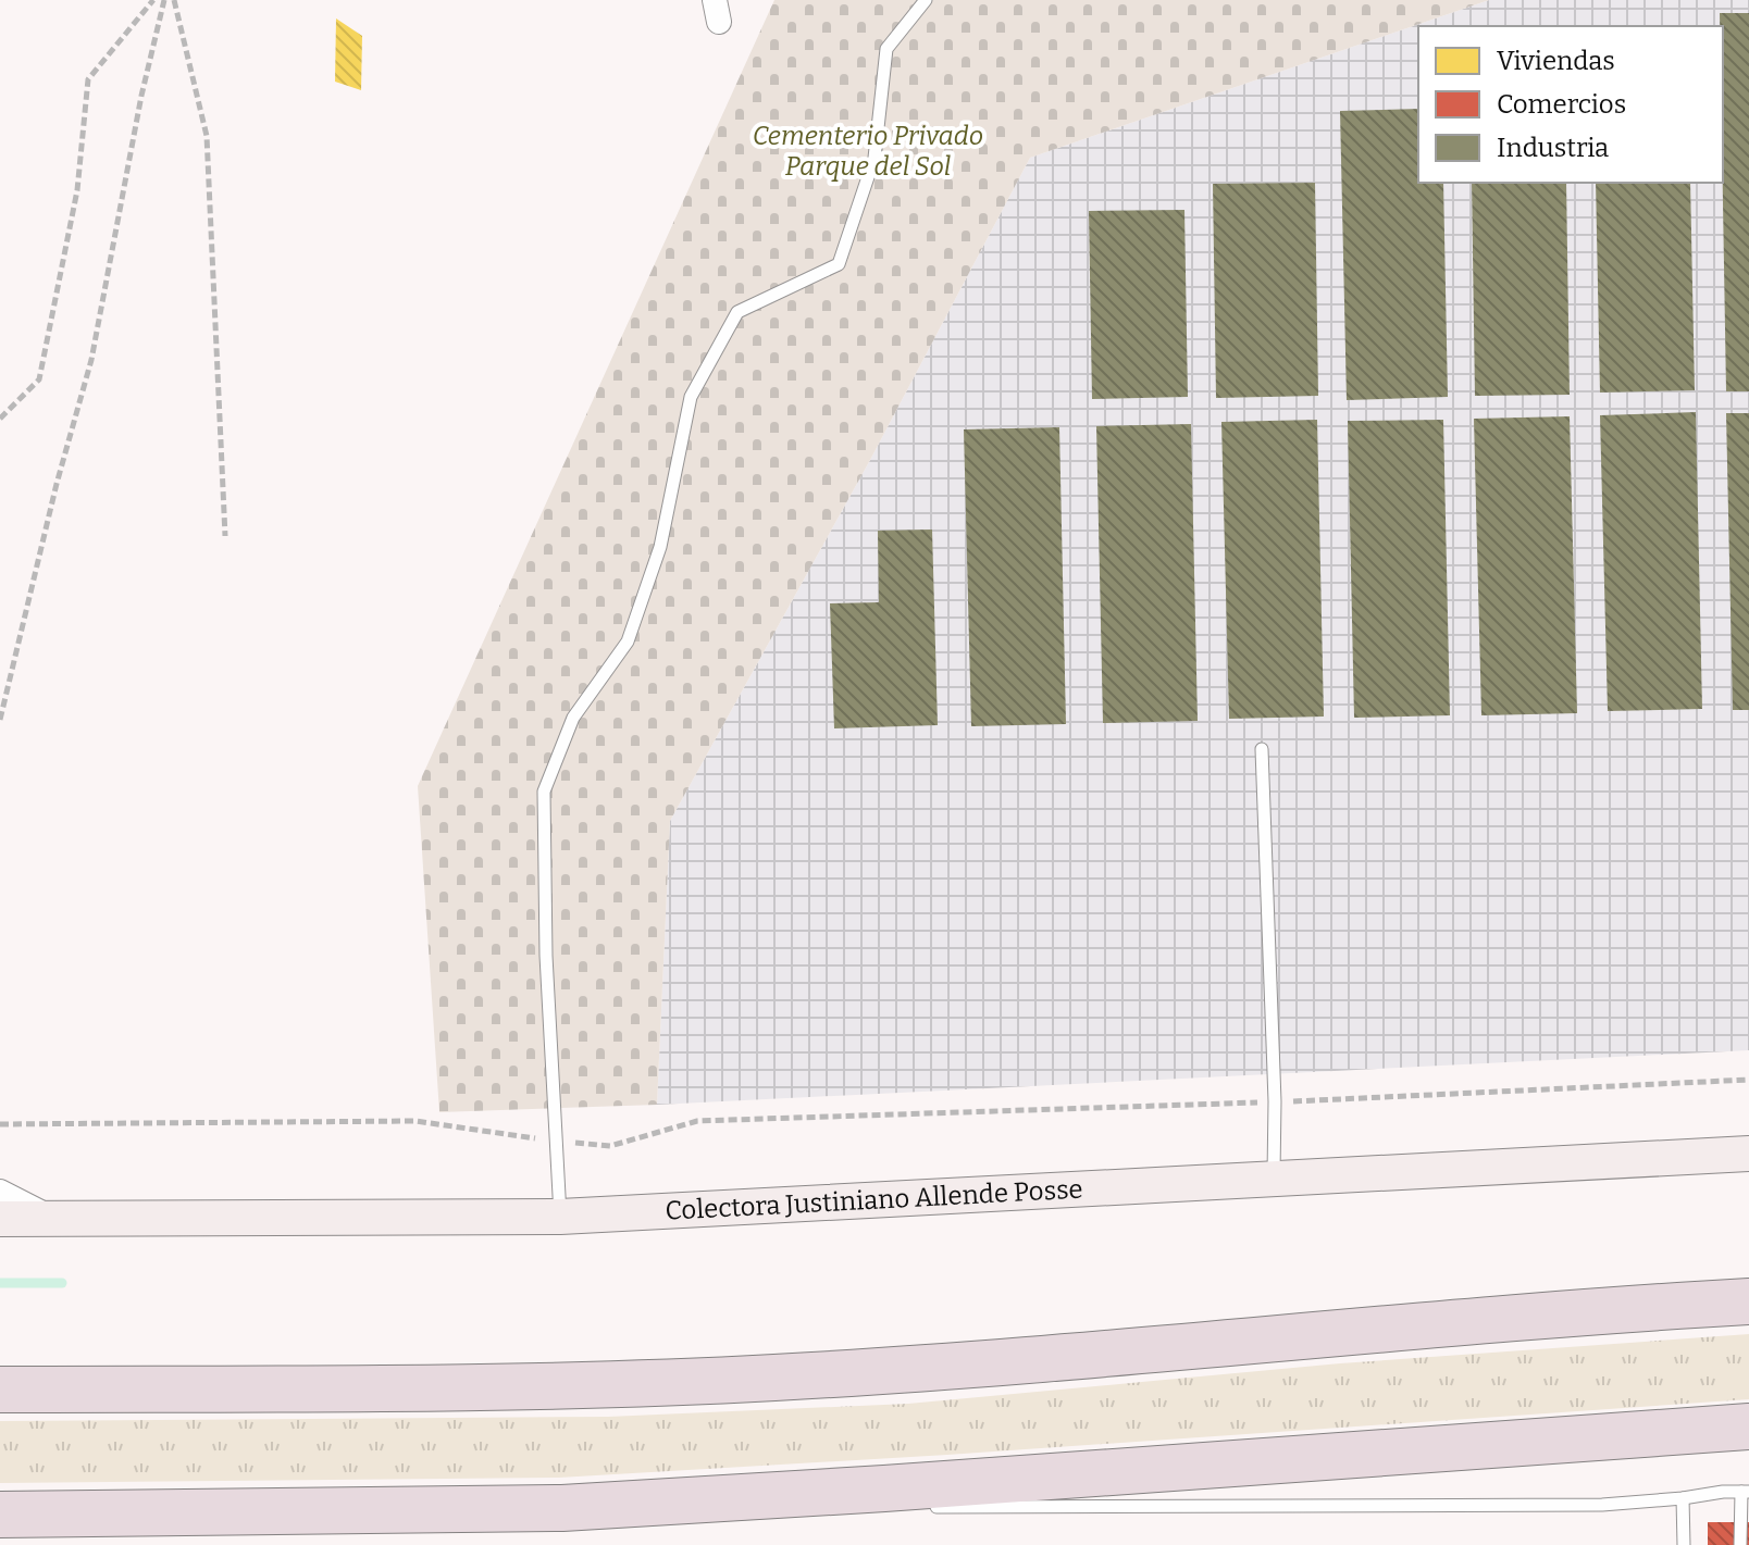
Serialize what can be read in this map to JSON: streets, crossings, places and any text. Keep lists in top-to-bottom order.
{
  "streets": {
    "main road": ["Colectora Justiniano Allende Posse"]
  },
  "parks": ["Cementerio Privado Parque del Sol"],
  "legend": ["Viviendas", "Comercios", "Industria"]
}
